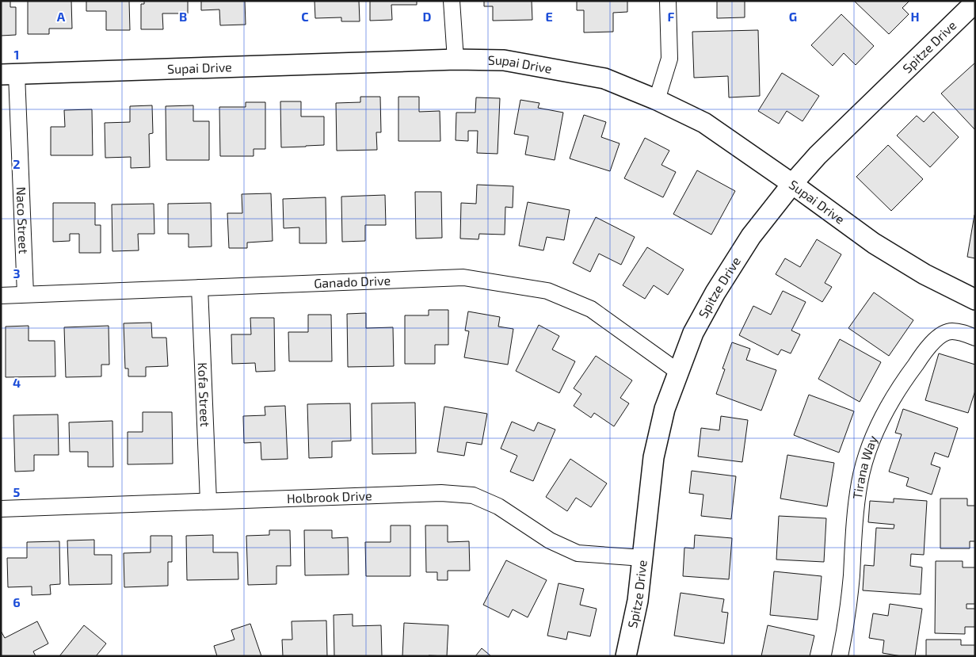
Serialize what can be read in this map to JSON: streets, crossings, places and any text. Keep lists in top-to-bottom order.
{
  "streets": {
    "street": [
      "Spitze Drive",
      "Supai Drive",
      "Naco Street",
      "Ganado Drive",
      "Kofa Street",
      "Tirana Way",
      "Holbrook Drive"
    ]
  },
  "crossings": [
    ["Spitze Drive", "Supai Drive"],
    ["Spitze Drive", "Ganado Drive"],
    ["Spitze Drive", "Holbrook Drive"],
    ["Supai Drive", "Naco Street"],
    ["Naco Street", "Ganado Drive"],
    ["Ganado Drive", "Kofa Street"],
    ["Kofa Street", "Holbrook Drive"]
  ],
  "grid": {
    "columns": [
      "A",
      "B",
      "C",
      "D",
      "E",
      "F",
      "G",
      "H"
    ],
    "rows": [
      "1",
      "2",
      "3",
      "4",
      "5",
      "6"
    ]
  }
}
